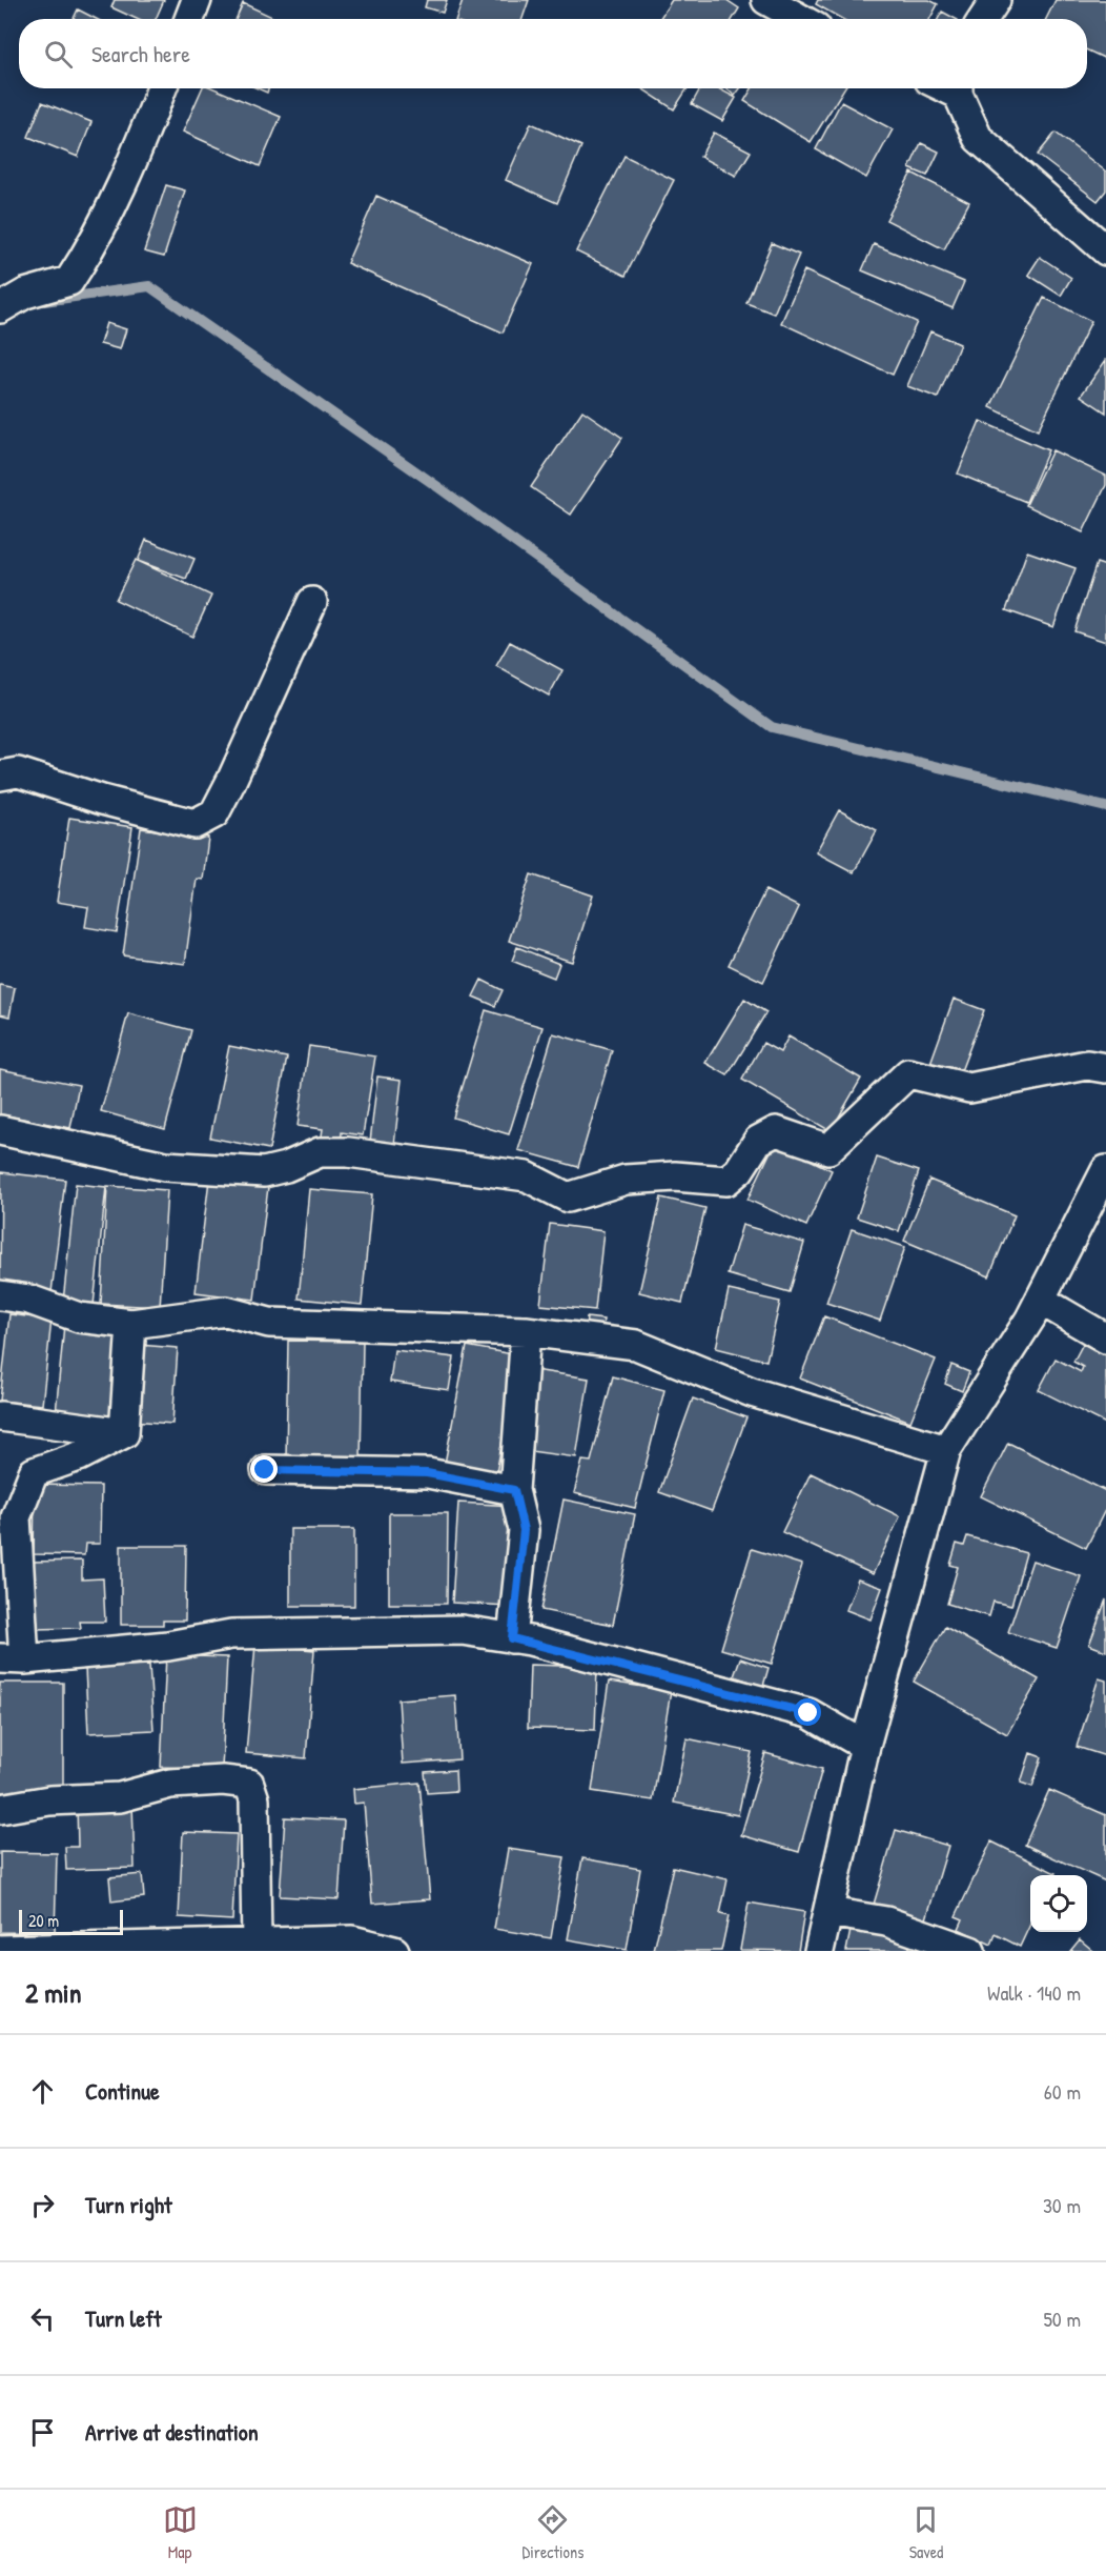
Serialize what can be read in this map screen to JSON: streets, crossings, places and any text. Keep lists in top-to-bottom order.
{
  "scale_bar": "20 m",
  "page": {
    "search": "Search here",
    "scale": "20 m",
    "heading": ["2 min", "Walk · 140 m"],
    "list": [
      ["Continue", "60 m"],
      ["Turn right", "30 m"],
      ["Turn left", "50 m"],
      "Arrive at destination"
    ],
    "nav": ["Map", "Directions", "Saved"]
  }
}
